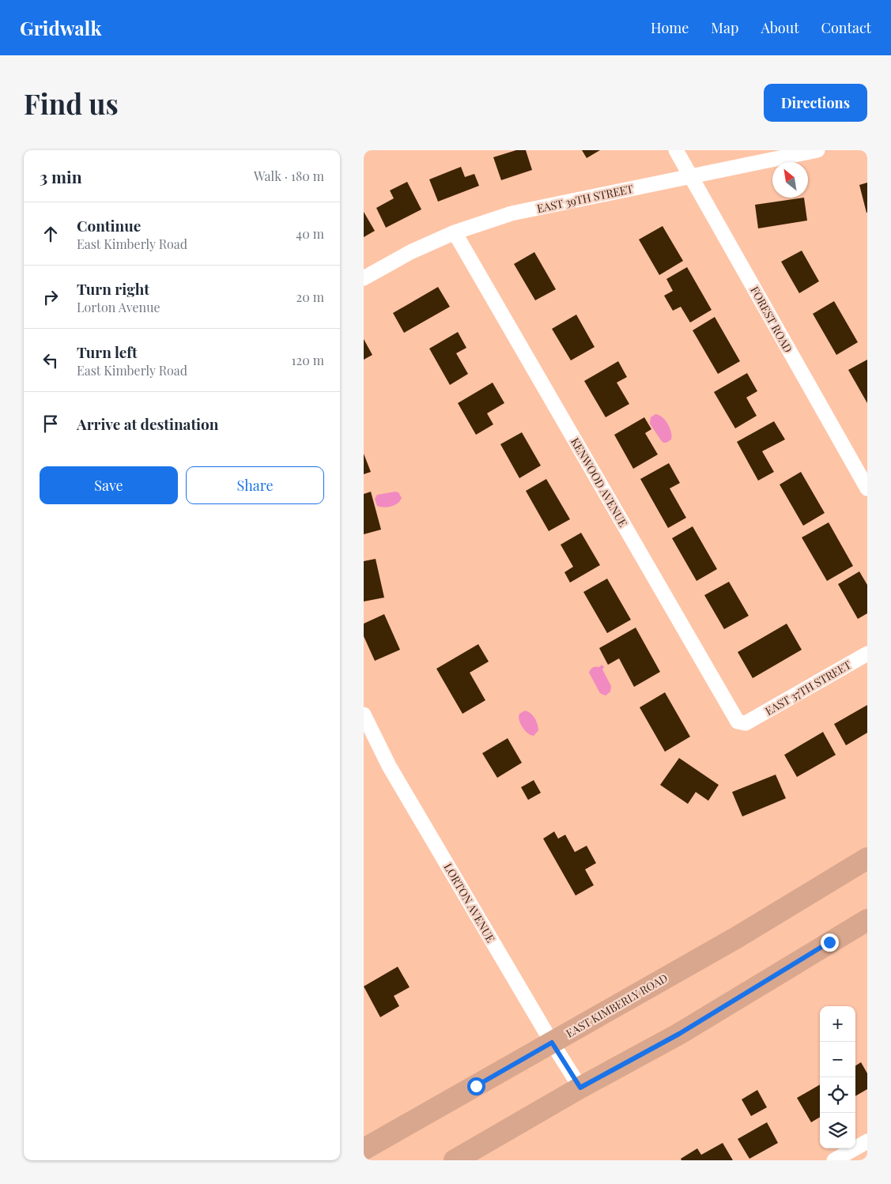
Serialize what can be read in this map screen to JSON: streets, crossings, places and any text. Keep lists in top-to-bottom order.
{
  "streets": {
    "main road": ["EAST KIMBERLY ROAD"],
    "street": [
      "EAST 39TH STREET",
      "FOREST ROAD",
      "KENWOOD AVENUE",
      "EAST 37TH STREET",
      "LORTON AVENUE"
    ]
  },
  "crossings": [
    ["EAST 39TH STREET", "FOREST ROAD"],
    ["EAST 39TH STREET", "KENWOOD AVENUE"],
    ["KENWOOD AVENUE", "EAST 37TH STREET"],
    ["LORTON AVENUE", "EAST KIMBERLY ROAD"]
  ],
  "north": "top left",
  "page": {
    "header": "Gridwalk",
    "nav": [
      "Home",
      "Map",
      "About",
      "Contact"
    ],
    "buttons": [
      "Directions",
      ["Save", "Share"]
    ],
    "title": "Find us",
    "heading": ["3 min", "Walk · 180 m"],
    "list": [
      ["Continue", "East Kimberly Road", "40 m"],
      ["Turn right", "Lorton Avenue", "20 m"],
      ["Turn left", "East Kimberly Road", "120 m"],
      "Arrive at destination"
    ],
    "map_buttons": ["+", "−"]
  }
}
